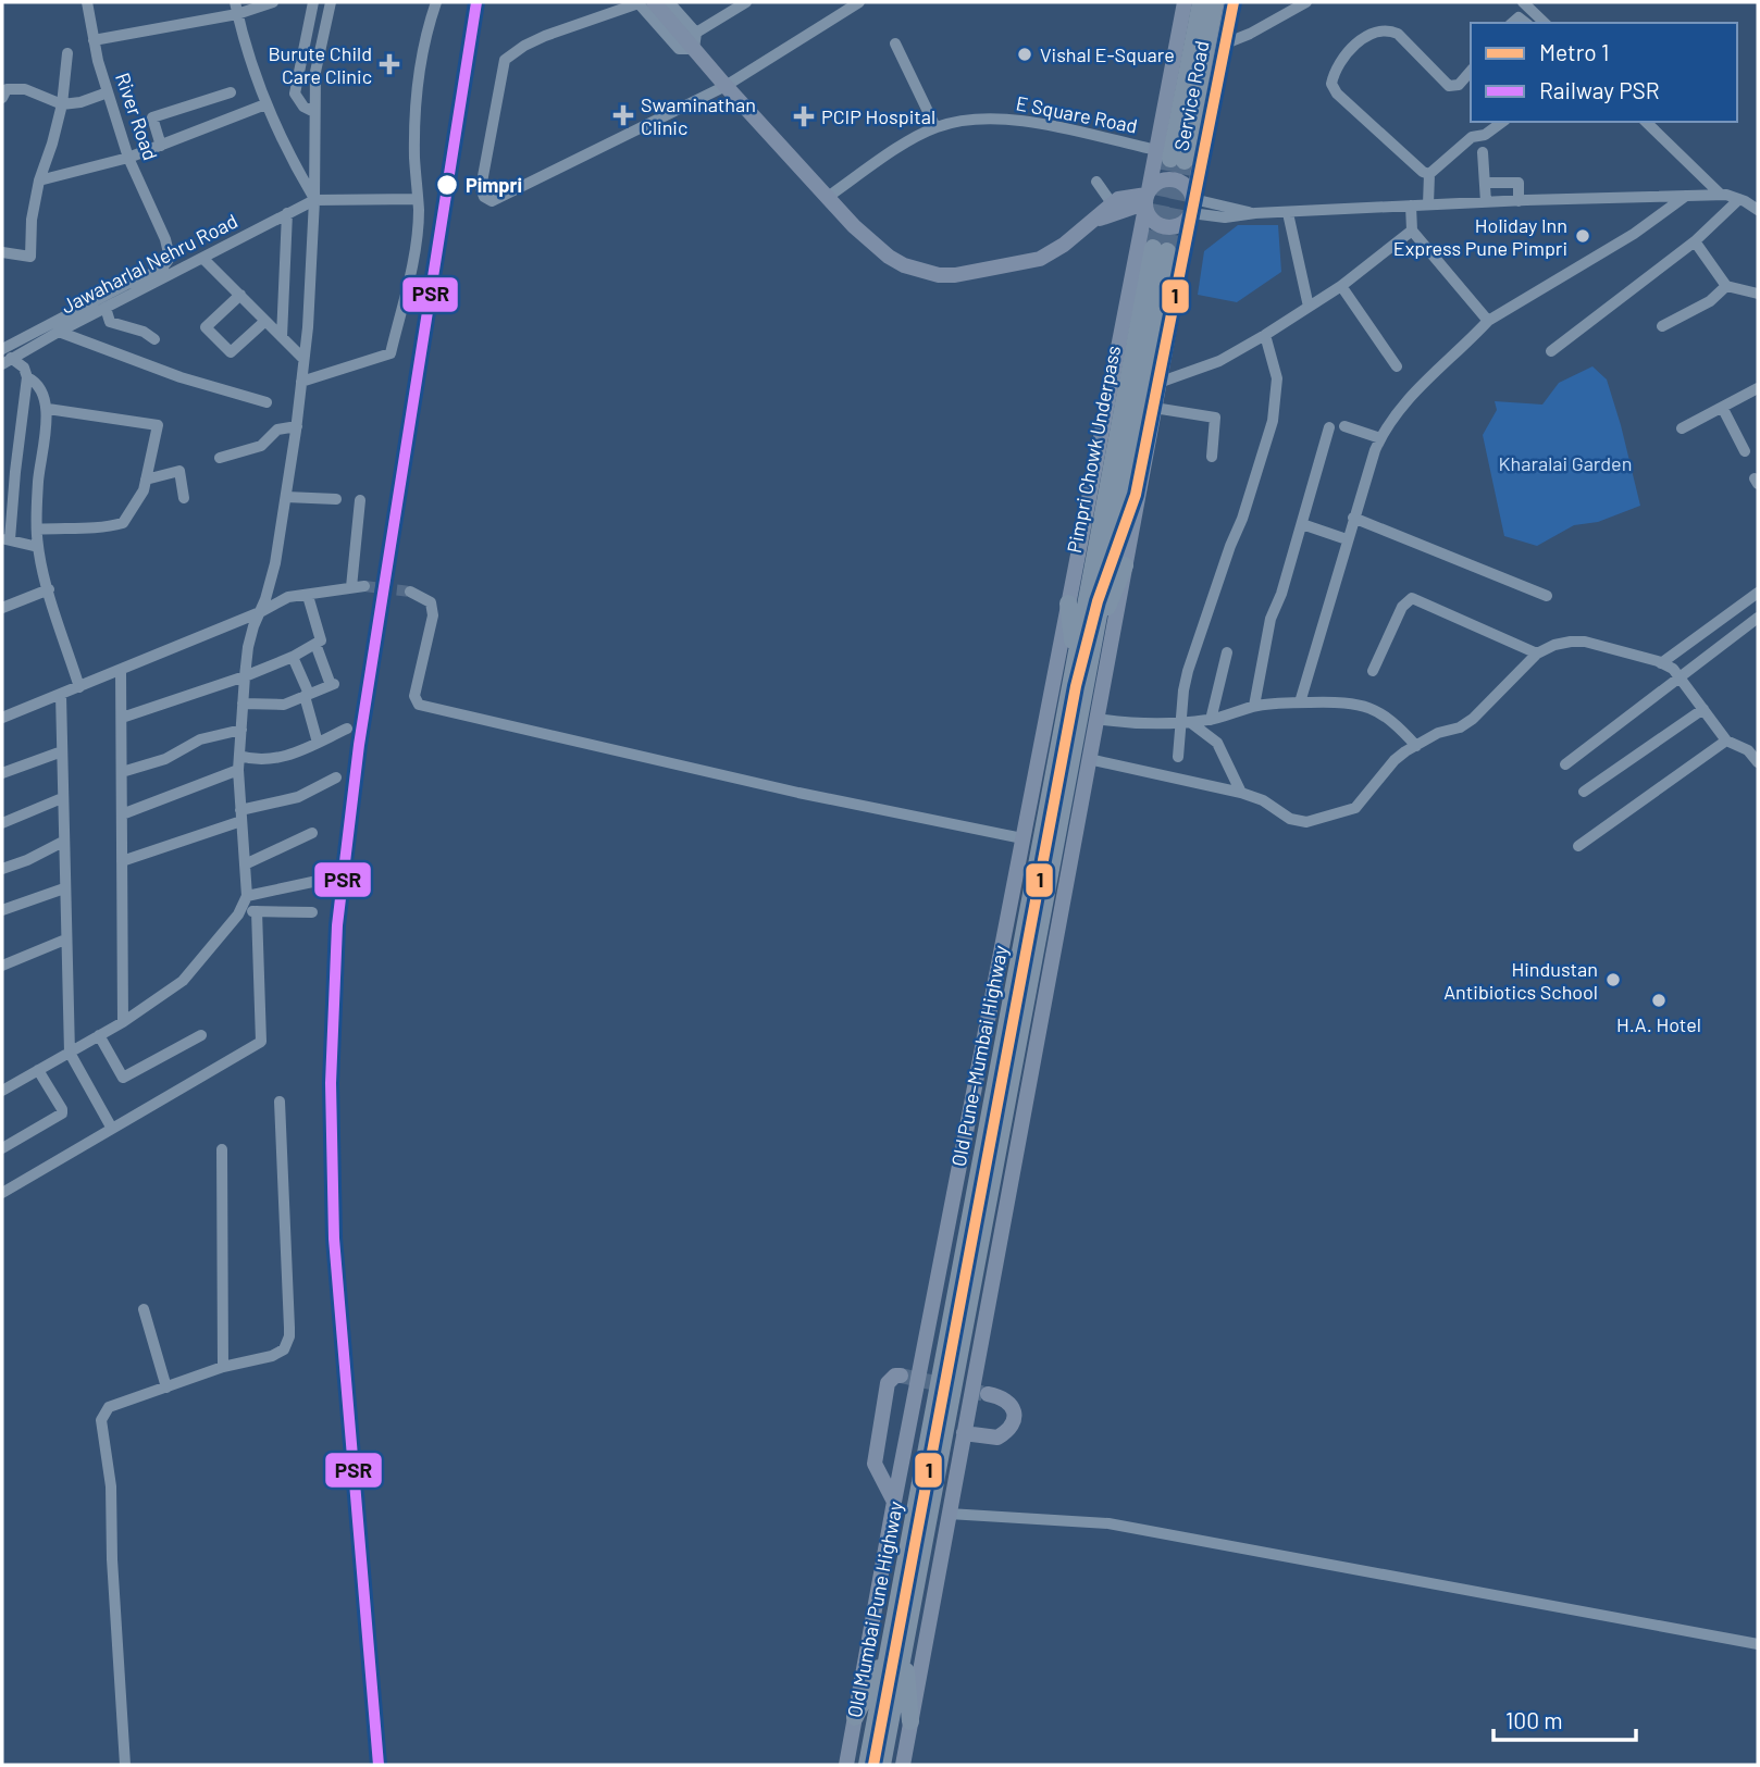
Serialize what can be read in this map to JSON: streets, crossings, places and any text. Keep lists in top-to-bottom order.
{
  "streets": {
    "highway": ["Pimpri Chowk Underpass", "Old Pune–Mumbai Highway", "Old Mumbai Pune Highway"],
    "main road": ["Service Road"],
    "street": ["E Square Road", "River Road", "Jawaharlal Nehru Road"]
  },
  "crossings": [
    ["Service Road", "E Square Road"],
    ["Pimpri Chowk Underpass", "Old Pune–Mumbai Highway"],
    ["Old Pune–Mumbai Highway", "Old Mumbai Pune Highway"]
  ],
  "parks": ["Kharalai Garden"],
  "places": {
    "other": [
      "Vishal E-Square",
      "Pimpri",
      "Holiday Inn Express Pune Pimpri",
      "Hindustan Antibiotics School",
      "H.A. Hotel"
    ],
    "health": ["Burute Child Care Clinic", "Swaminathan Clinic", "PCIP Hospital"]
  },
  "lines": ["metro line 1", "rail line PSR"],
  "legend": ["Metro 1", "Railway PSR"],
  "scale_bar": "100 m"
}
